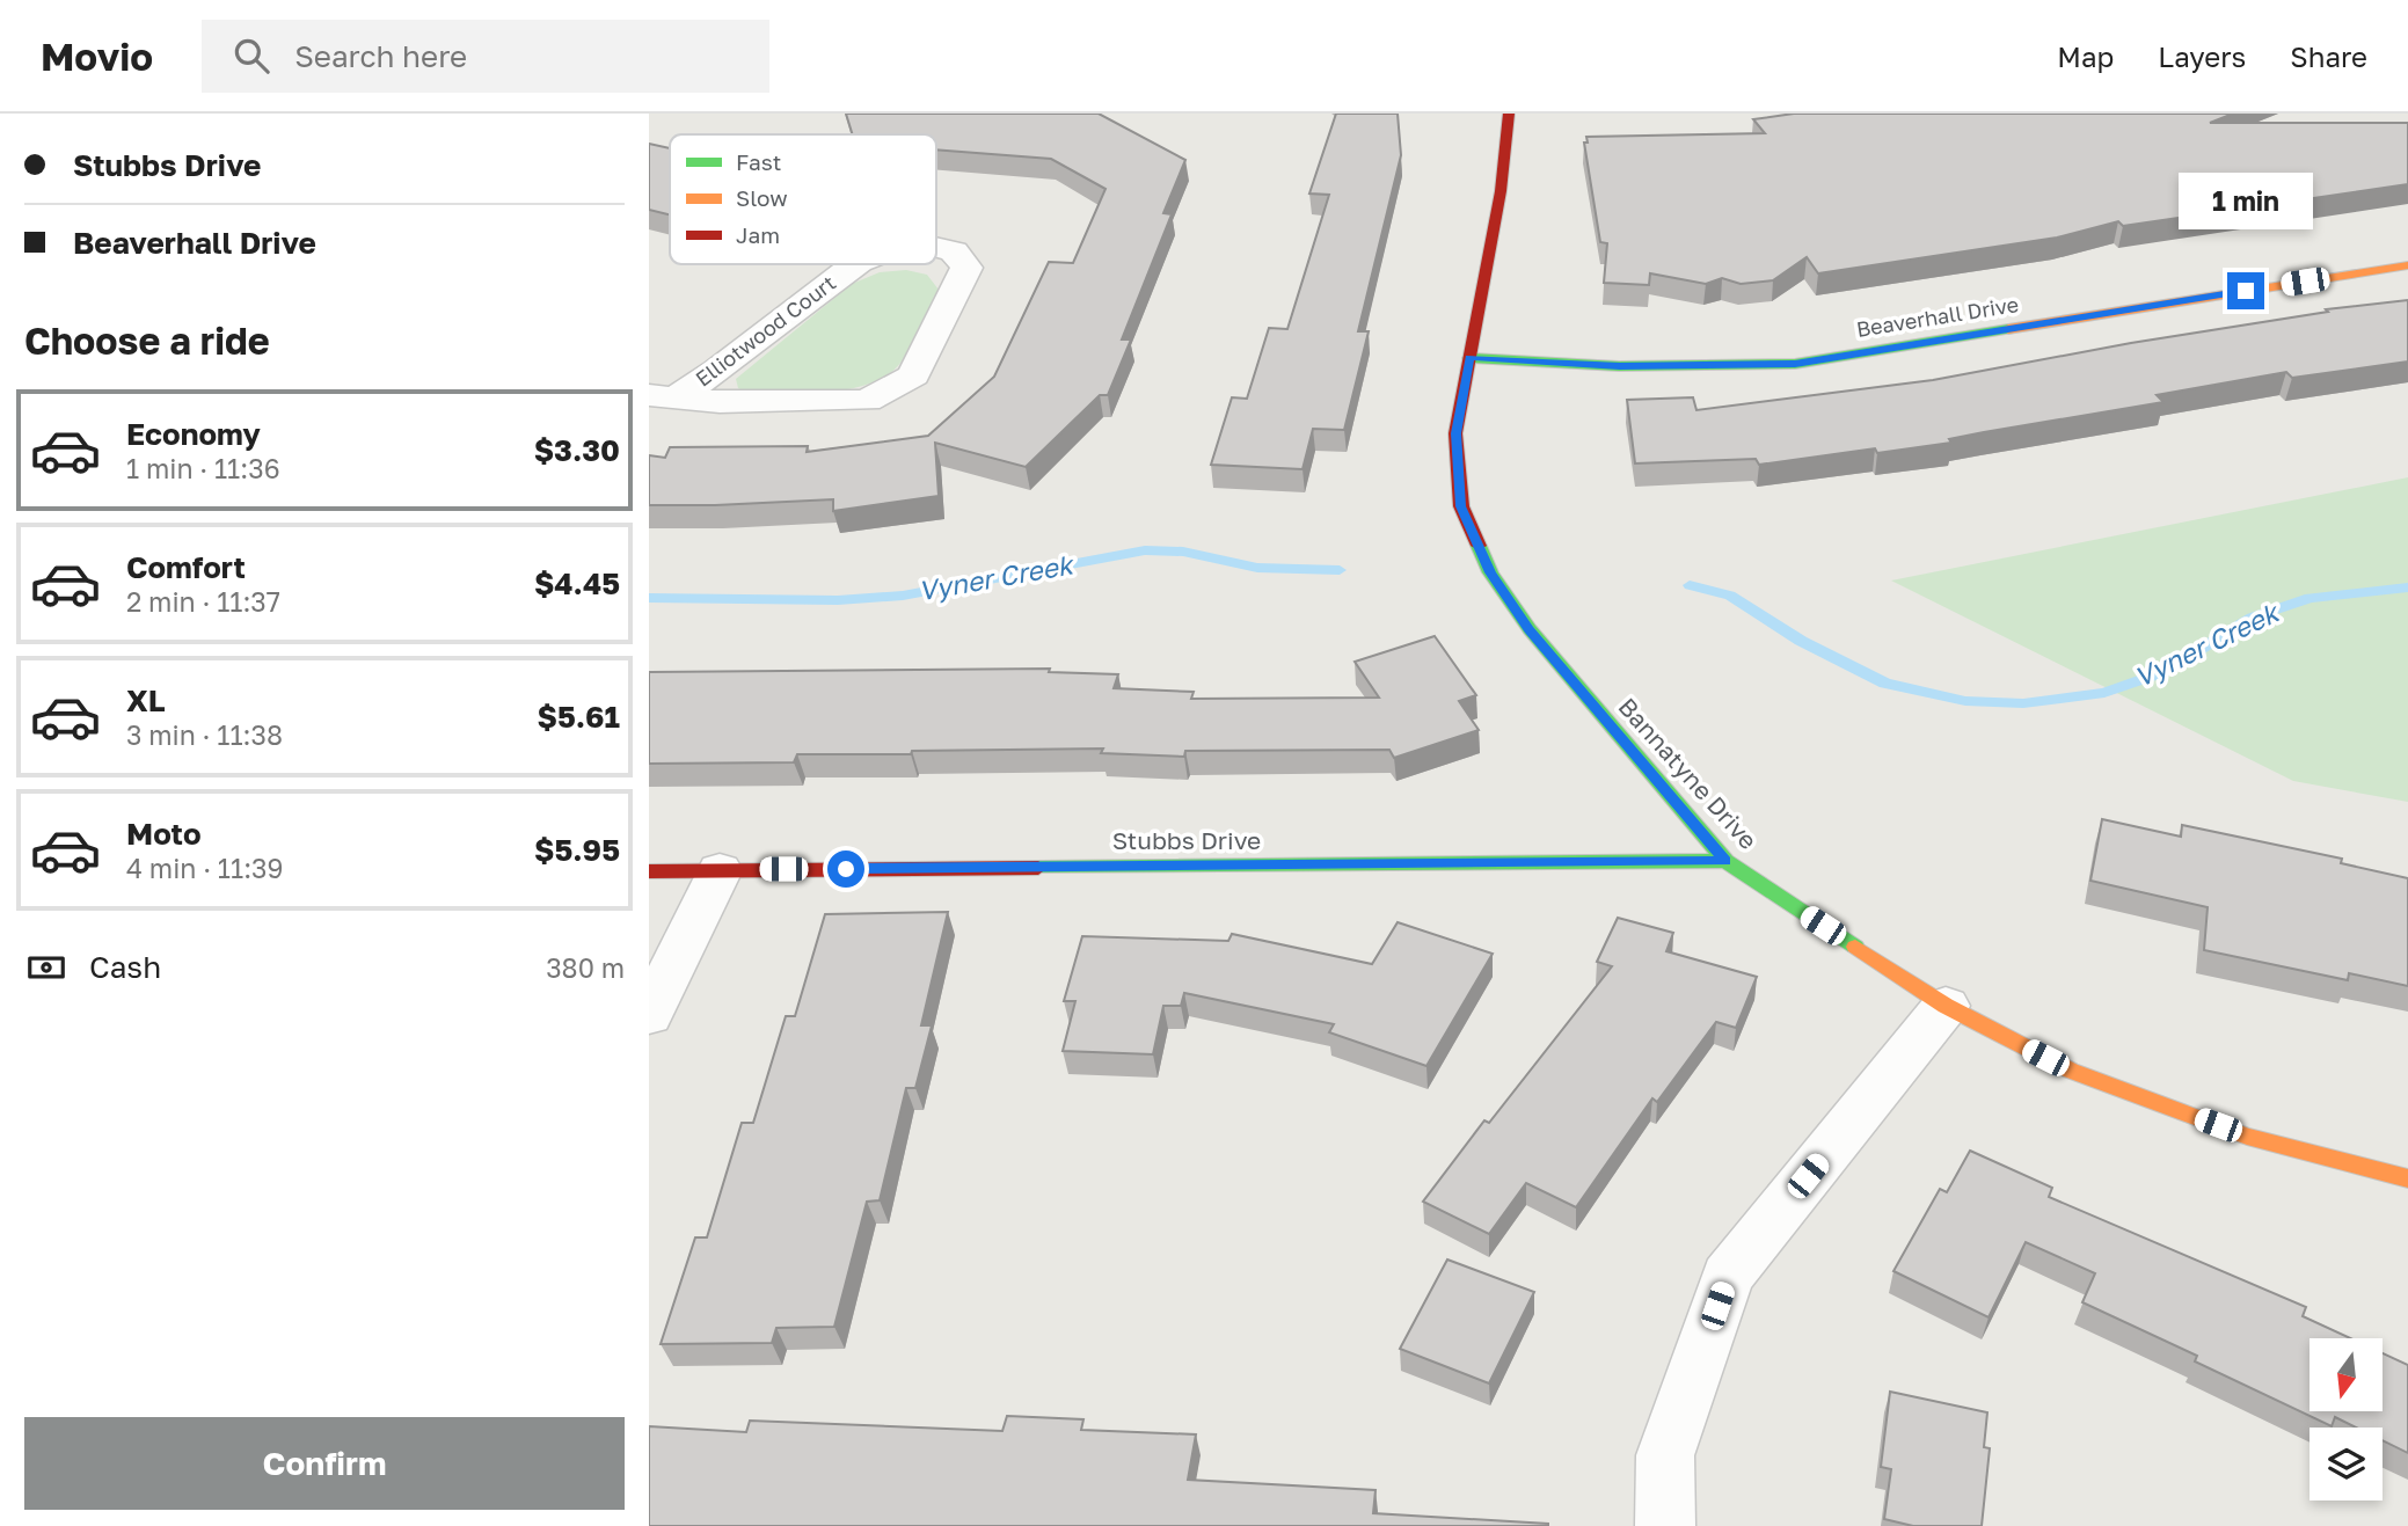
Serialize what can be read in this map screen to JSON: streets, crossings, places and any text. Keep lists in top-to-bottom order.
{
  "streets": {
    "street": [
      "Beaverhall Drive",
      "Elliotwood Court",
      "Bannatyne Drive",
      "Stubbs Drive"
    ]
  },
  "crossings": [
    ["Beaverhall Drive", "Bannatyne Drive"],
    ["Bannatyne Drive", "Stubbs Drive"]
  ],
  "water": ["Vyner Creek"],
  "legend": ["Fast", "Slow", "Jam"],
  "north": "bottom",
  "page": {
    "header": "Movio",
    "search": "Search here",
    "nav": ["Map", "Layers", "Share"],
    "banner": ["Stubbs Drive", "Beaverhall Drive"],
    "bubble": "1 min",
    "heading": "Choose a ride",
    "list": [
      {
        "name": "Economy",
        "note": "1 min · 11:36",
        "value": "$3.30"
      },
      {
        "name": "Comfort",
        "note": "2 min · 11:37",
        "value": "$4.45"
      },
      {
        "name": "XL",
        "note": "3 min · 11:38",
        "value": "$5.61"
      },
      {
        "name": "Moto",
        "note": "4 min · 11:39",
        "value": "$5.95"
      }
    ],
    "pay": ["Cash", "380 m"],
    "buttons": "Confirm"
  }
}
